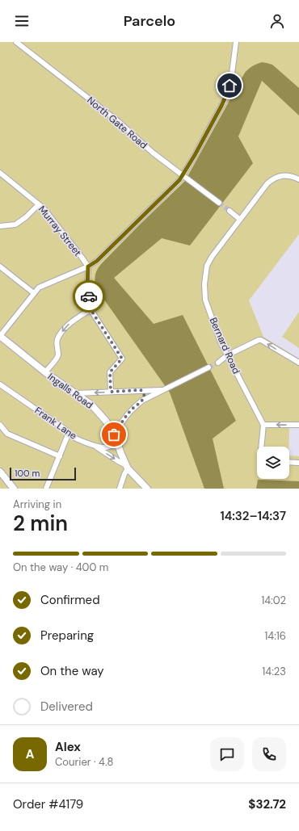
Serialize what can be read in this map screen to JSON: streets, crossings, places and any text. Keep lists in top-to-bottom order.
{
  "streets": {
    "street": [
      "North Gate Road",
      "Murray Street",
      "Bernard Road",
      "Ingalls Road",
      "Frank Lane"
    ]
  },
  "crossings": [
    ["Ingalls Road", "Frank Lane"]
  ],
  "scale_bar": "100 m",
  "page": {
    "header": "Parcelo",
    "scale": "100 m",
    "heading": ["2 min", "Arriving in", "14:32–14:37"],
    "panel": [
      "Alex",
      "Courier · 4.8",
      "Order #4179",
      "$32.72"
    ],
    "bar": "On the way · 400 m",
    "list": [
      ["Confirmed", "14:02"],
      ["Preparing", "14:16"],
      ["On the way", "14:23"],
      "Delivered"
    ],
    "round": "A"
  }
}
